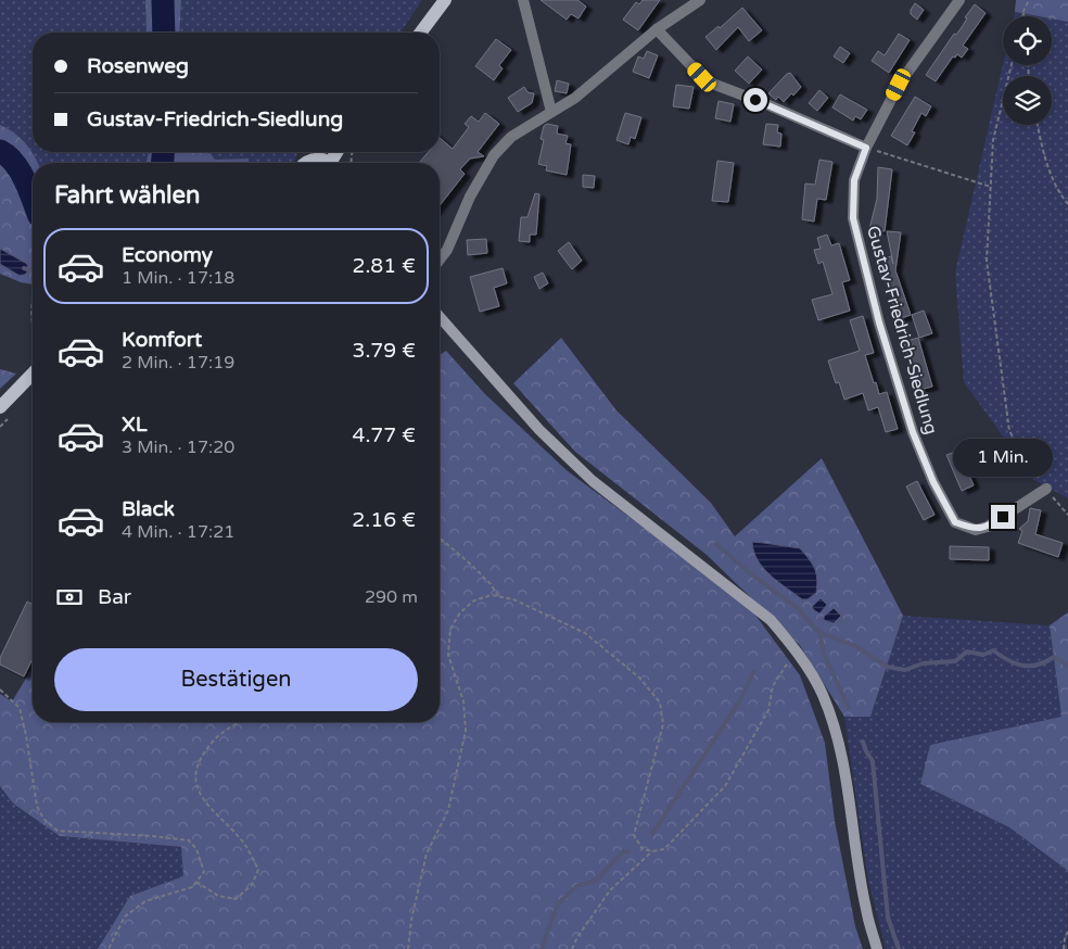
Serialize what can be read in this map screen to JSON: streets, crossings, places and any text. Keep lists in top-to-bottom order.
{
  "streets": {
    "street": ["Gustav-Friedrich-Siedlung"]
  },
  "page": {
    "banner": ["Rosenweg", "Gustav-Friedrich-Siedlung"],
    "heading": "Fahrt wählen",
    "list": [
      {
        "name": "Economy",
        "note": "1 Min. · 17:18",
        "value": "2.81 €"
      },
      {
        "name": "Komfort",
        "note": "2 Min. · 17:19",
        "value": "3.79 €"
      },
      {
        "name": "XL",
        "note": "3 Min. · 17:20",
        "value": "4.77 €"
      },
      {
        "name": "Black",
        "note": "4 Min. · 17:21",
        "value": "2.16 €"
      }
    ],
    "bubble": "1 Min.",
    "pay": ["Bar", "290 m"],
    "buttons": "Bestätigen"
  }
}
